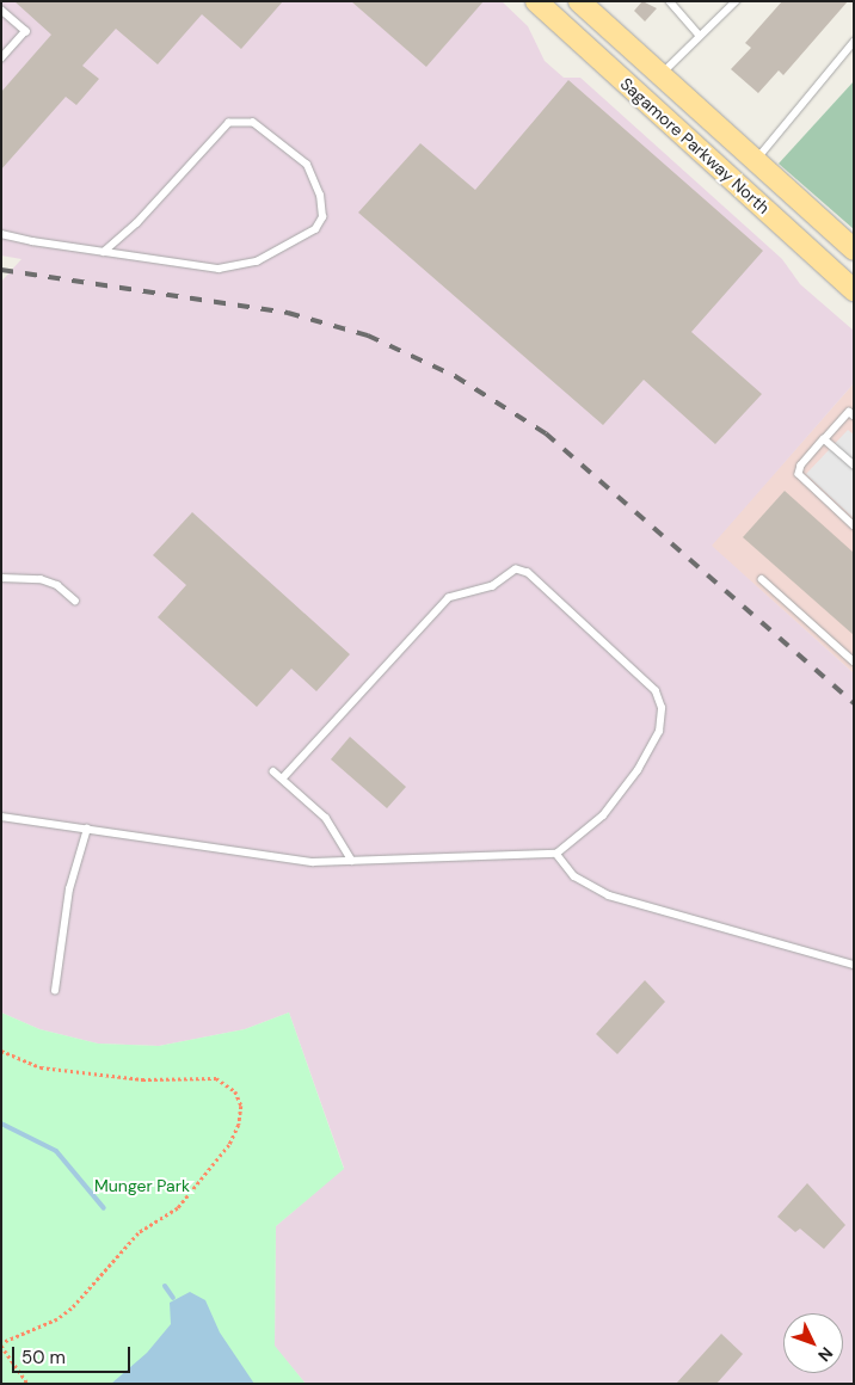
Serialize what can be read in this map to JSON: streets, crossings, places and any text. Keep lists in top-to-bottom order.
{
  "streets": {
    "main road": ["Sagamore Parkway North"]
  },
  "parks": ["Munger Park"],
  "scale_bar": "50 m",
  "north": "bottom right"
}
